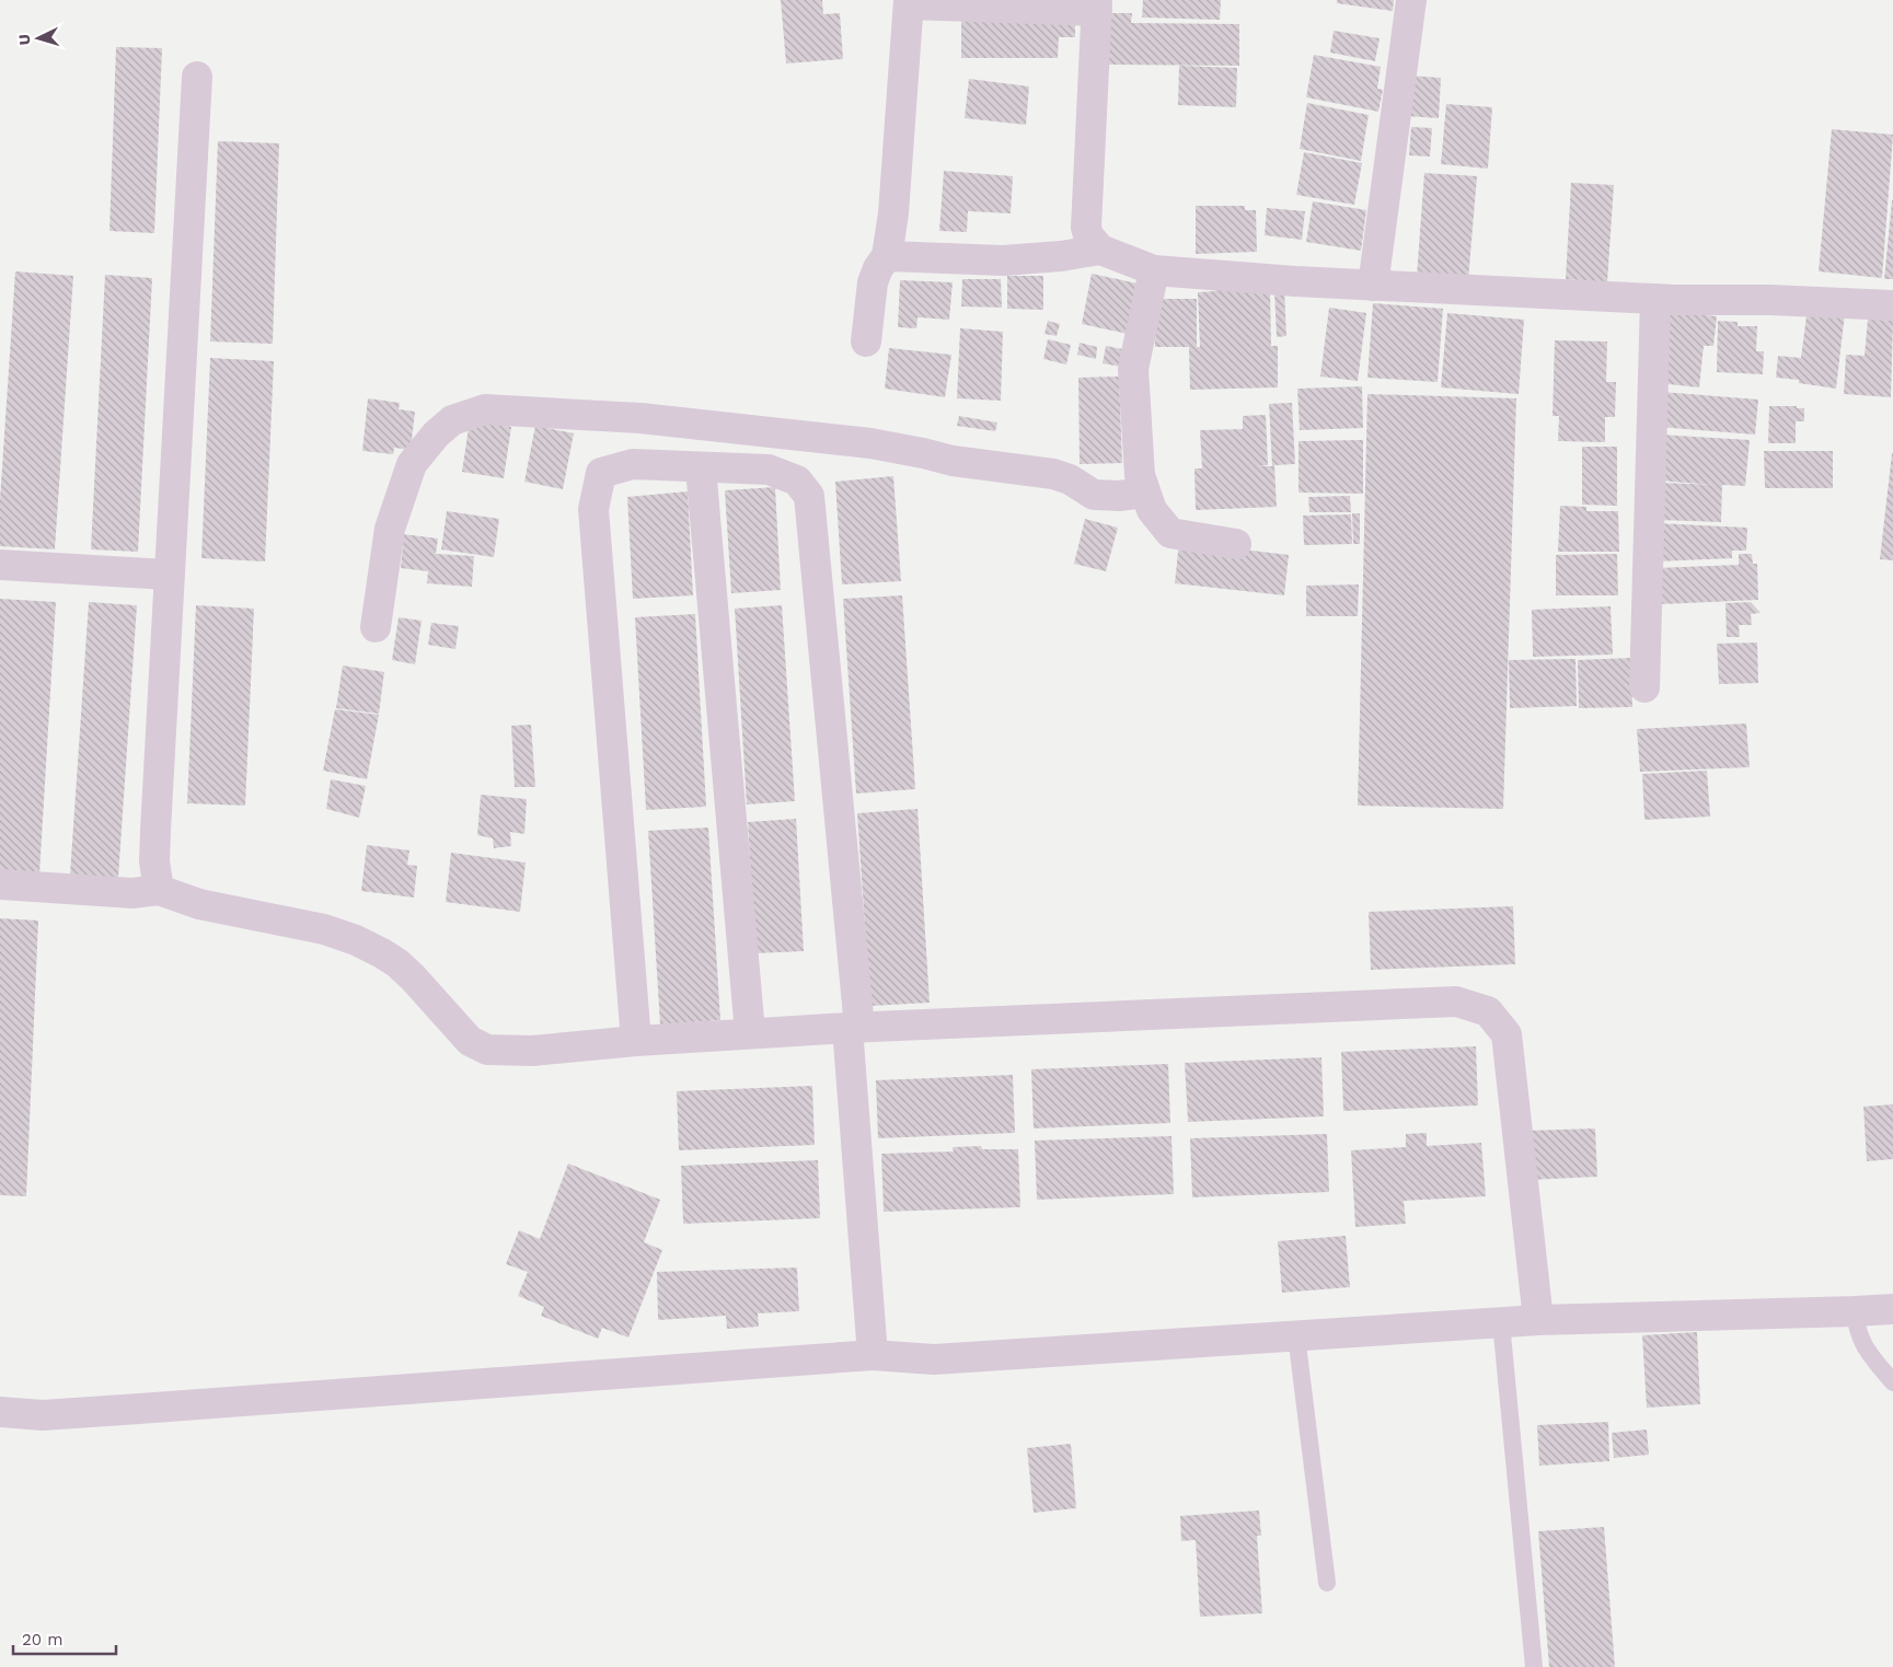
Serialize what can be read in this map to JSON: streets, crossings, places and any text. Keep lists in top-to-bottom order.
{
  "scale_bar": "20 m",
  "north": "left"
}
